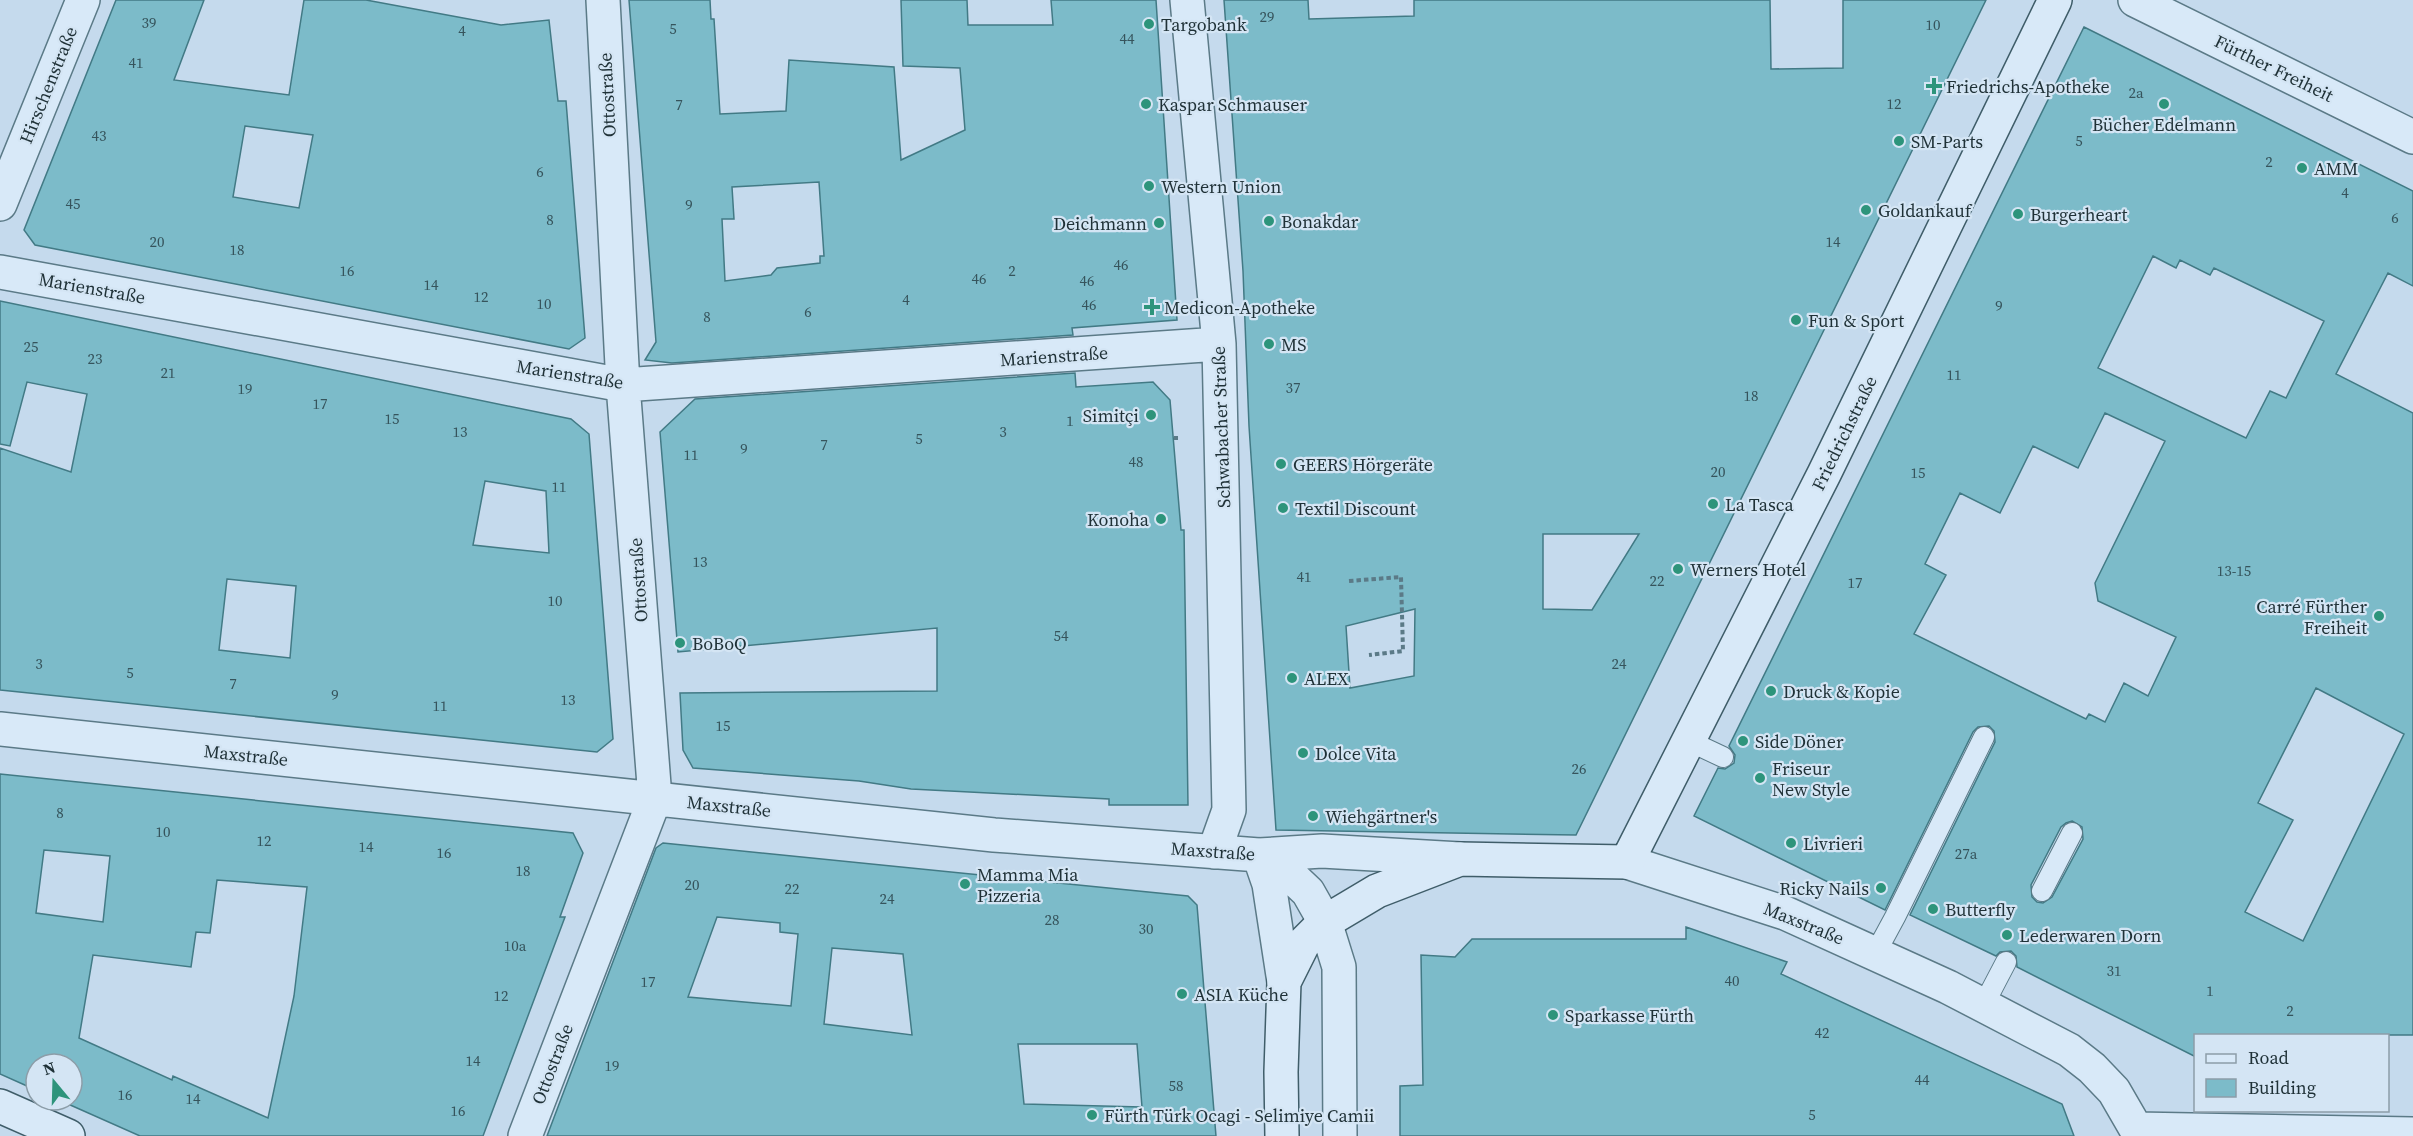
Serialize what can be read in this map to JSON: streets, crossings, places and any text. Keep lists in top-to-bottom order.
{
  "streets": {
    "street": [
      "Fürther Freiheit",
      "Hirschenstraße",
      "Ottostraße",
      "Marienstraße",
      "Schwabacher Straße",
      "Friedrichstraße",
      "Maxstraße"
    ]
  },
  "crossings": [
    ["Ottostraße", "Marienstraße"],
    ["Ottostraße", "Maxstraße"],
    ["Marienstraße", "Schwabacher Straße"],
    ["Schwabacher Straße", "Maxstraße"],
    ["Friedrichstraße", "Maxstraße"]
  ],
  "places": {
    "other": [
      "Targobank",
      "Kaspar Schmauser",
      "Bücher Edelmann",
      "SM-Parts",
      "AMM",
      "Western Union",
      "Goldankauf",
      "Burgerheart",
      "Bonakdar",
      "Deichmann",
      "Fun & Sport",
      "MS",
      "Simitçi",
      "GEERS Hörgeräte",
      "La Tasca",
      "Textil Discount",
      "Konoha",
      "Werners Hotel",
      "Carré Fürther Freiheit",
      "BoBoQ",
      "ALEX",
      "Druck & Kopie",
      "Side Döner",
      "Dolce Vita",
      "Friseur New Style",
      "Wiehgärtner's",
      "Livrieri",
      "Mamma Mia Pizzeria",
      "Ricky Nails",
      "Butterfly",
      "Lederwaren Dorn",
      "ASIA Küche",
      "Sparkasse Fürth",
      "Fürth Türk Ocagi - Selimiye Camii"
    ],
    "health": ["Friedrichs-Apotheke", "Medicon-Apotheke"]
  },
  "house_numbers": [
    "29",
    "39",
    "10",
    "5",
    "4",
    "44",
    "41",
    "2a",
    "12",
    "7",
    "43",
    "5",
    "2",
    "6",
    "4",
    "45",
    "9",
    "6",
    "8",
    "20",
    "14",
    "18",
    "46",
    "16",
    "2",
    "46",
    "46",
    "14",
    "12",
    "4",
    "10",
    "46",
    "9",
    "6",
    "8",
    "25",
    "23",
    "21",
    "11",
    "37",
    "19",
    "18",
    "17",
    "15",
    "1",
    "13",
    "3",
    "5",
    "7",
    "9",
    "11",
    "48",
    "20",
    "15",
    "11",
    "13",
    "13-15",
    "41",
    "22",
    "17",
    "10",
    "54",
    "3",
    "24",
    "5",
    "7",
    "9",
    "13",
    "11",
    "15",
    "26",
    "8",
    "10",
    "12",
    "14",
    "16",
    "27a",
    "18",
    "20",
    "22",
    "24",
    "28",
    "30",
    "10a",
    "31",
    "40",
    "17",
    "1",
    "12",
    "2",
    "42",
    "14",
    "19",
    "44",
    "58",
    "16",
    "14",
    "16",
    "5"
  ],
  "legend": ["Road", "Building"],
  "north": "top"
}
